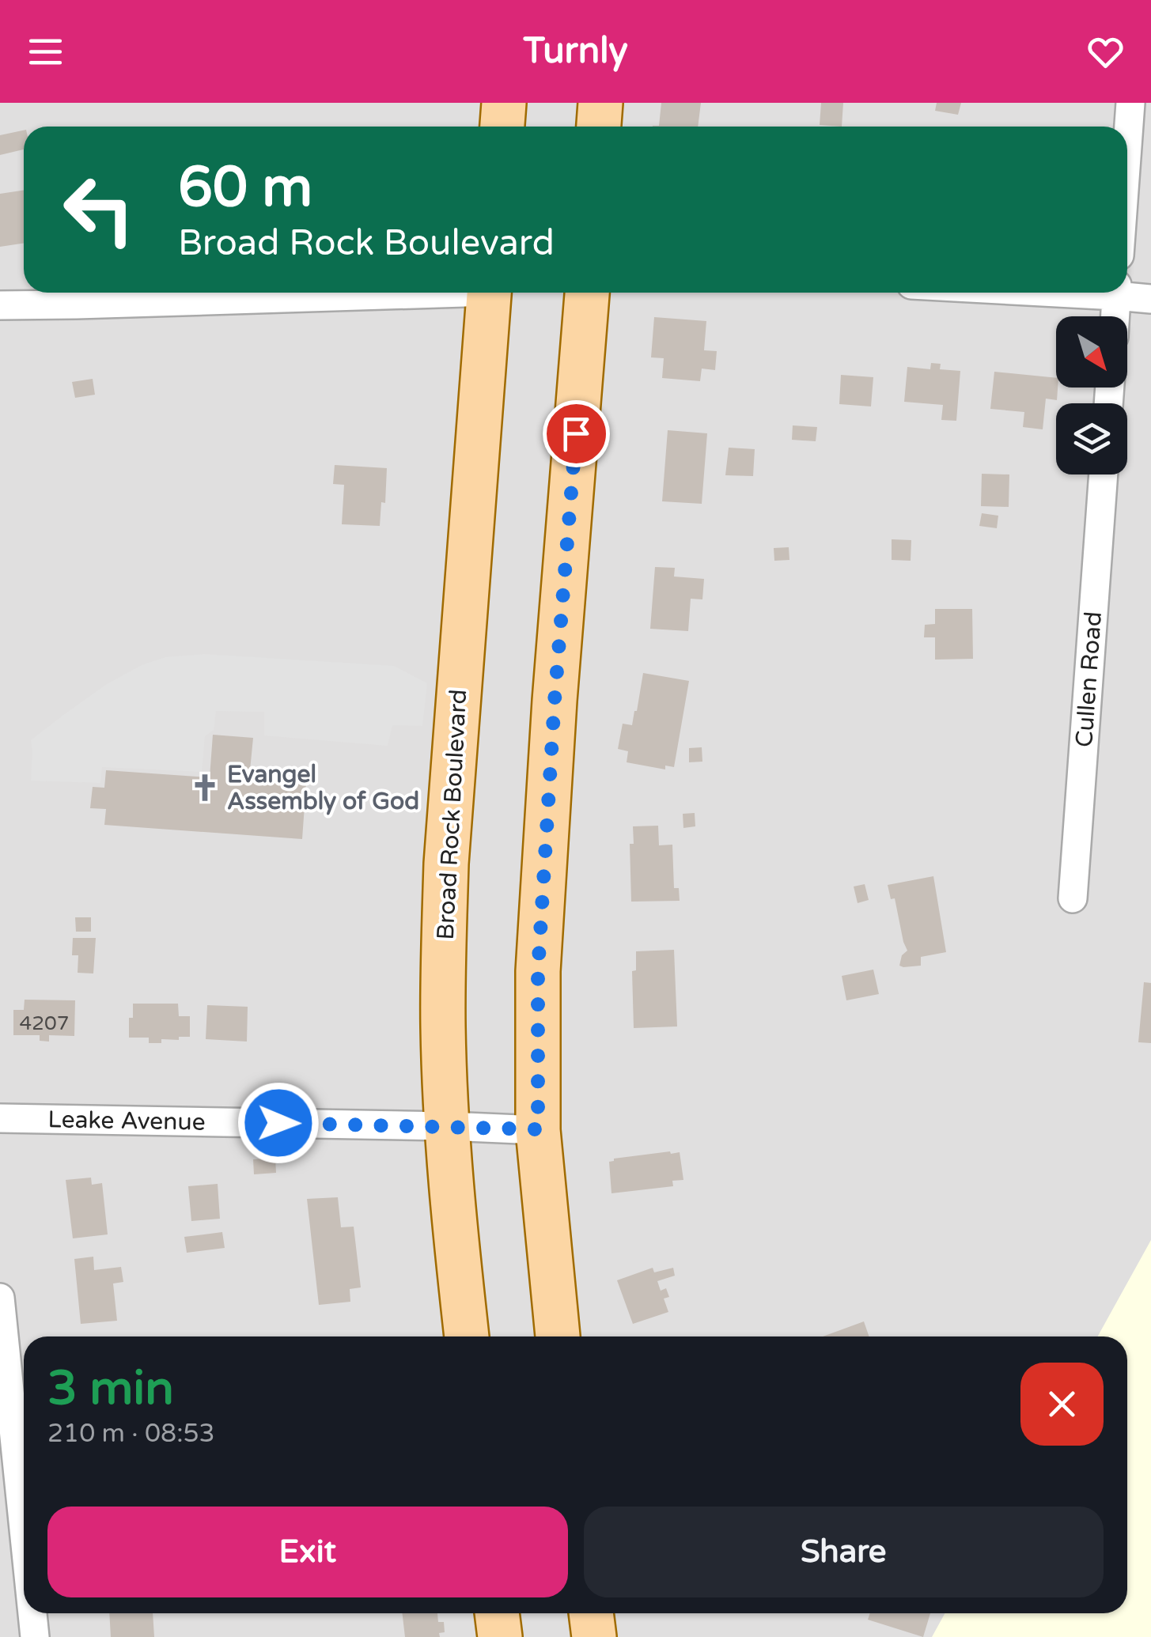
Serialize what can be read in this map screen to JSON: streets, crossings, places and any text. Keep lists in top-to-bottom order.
{
  "streets": {
    "main road": ["Broad Rock Boulevard"],
    "street": ["Cullen Road", "Leake Avenue"]
  },
  "crossings": [
    ["Broad Rock Boulevard", "Leake Avenue"]
  ],
  "places": {
    "church": ["Evangel Assembly of God"]
  },
  "house_numbers": ["4207"],
  "north": "bottom right",
  "page": {
    "header": "Turnly",
    "turn": ["60 m", "Broad Rock Boulevard"],
    "heading": ["3 min", "210 m · 08:53"],
    "buttons": ["Exit", "Share"]
  }
}
